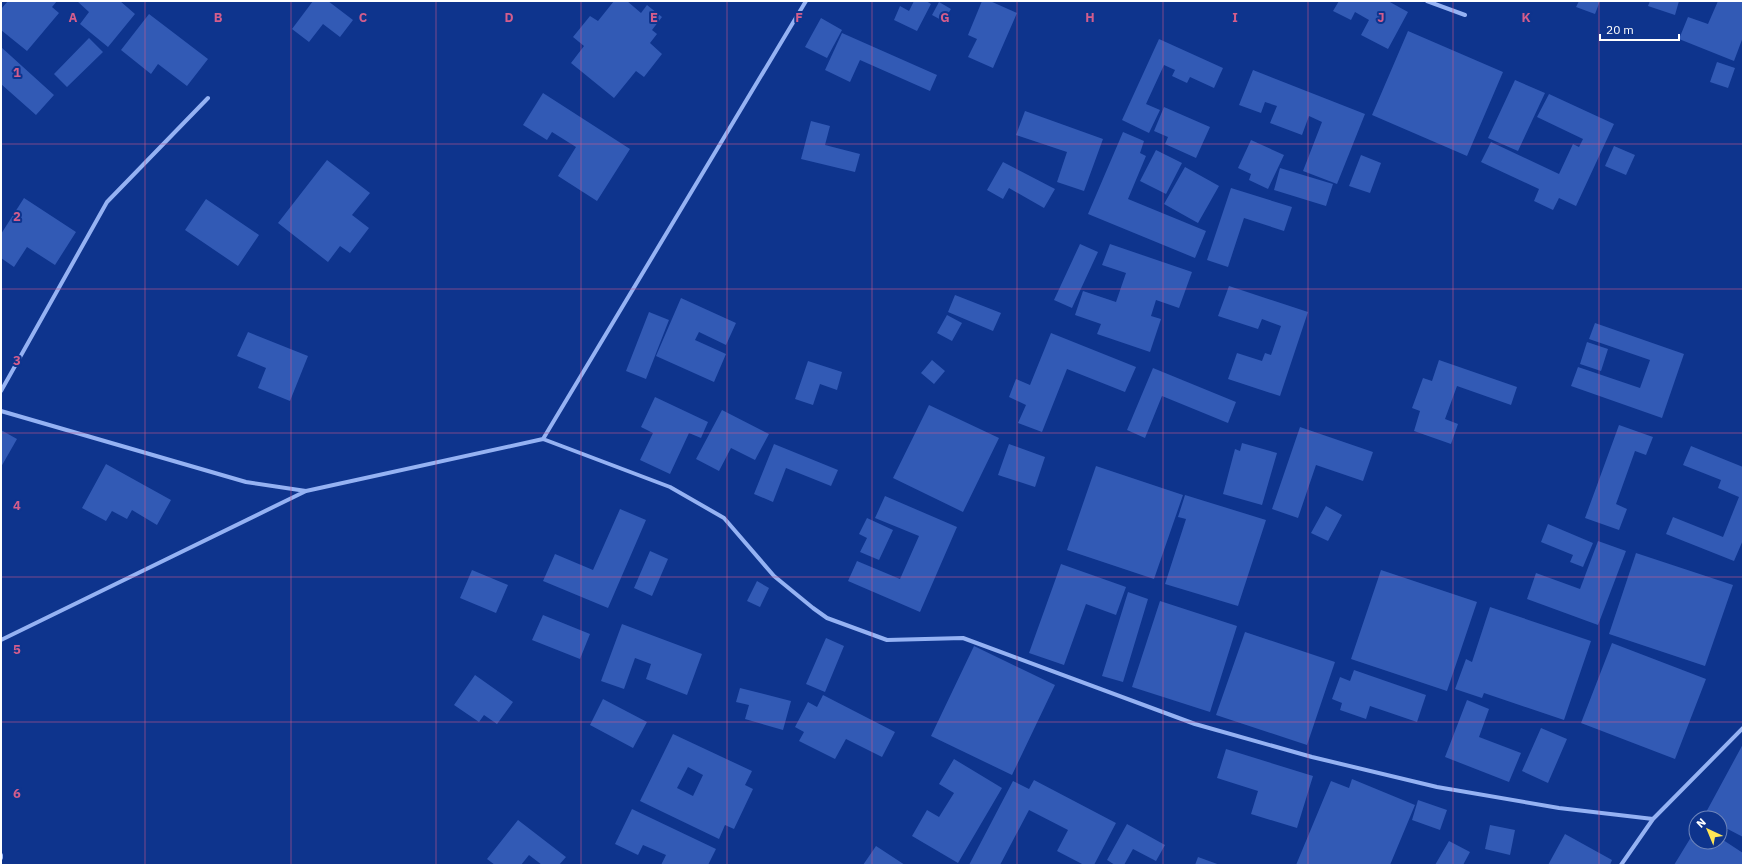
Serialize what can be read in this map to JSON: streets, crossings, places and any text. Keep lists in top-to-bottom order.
{
  "scale_bar": "20 m",
  "north": "top left",
  "grid": {
    "columns": [
      "A",
      "B",
      "C",
      "D",
      "E",
      "F",
      "G",
      "H",
      "I",
      "J",
      "K"
    ],
    "rows": [
      "1",
      "2",
      "3",
      "4",
      "5",
      "6"
    ]
  }
}
